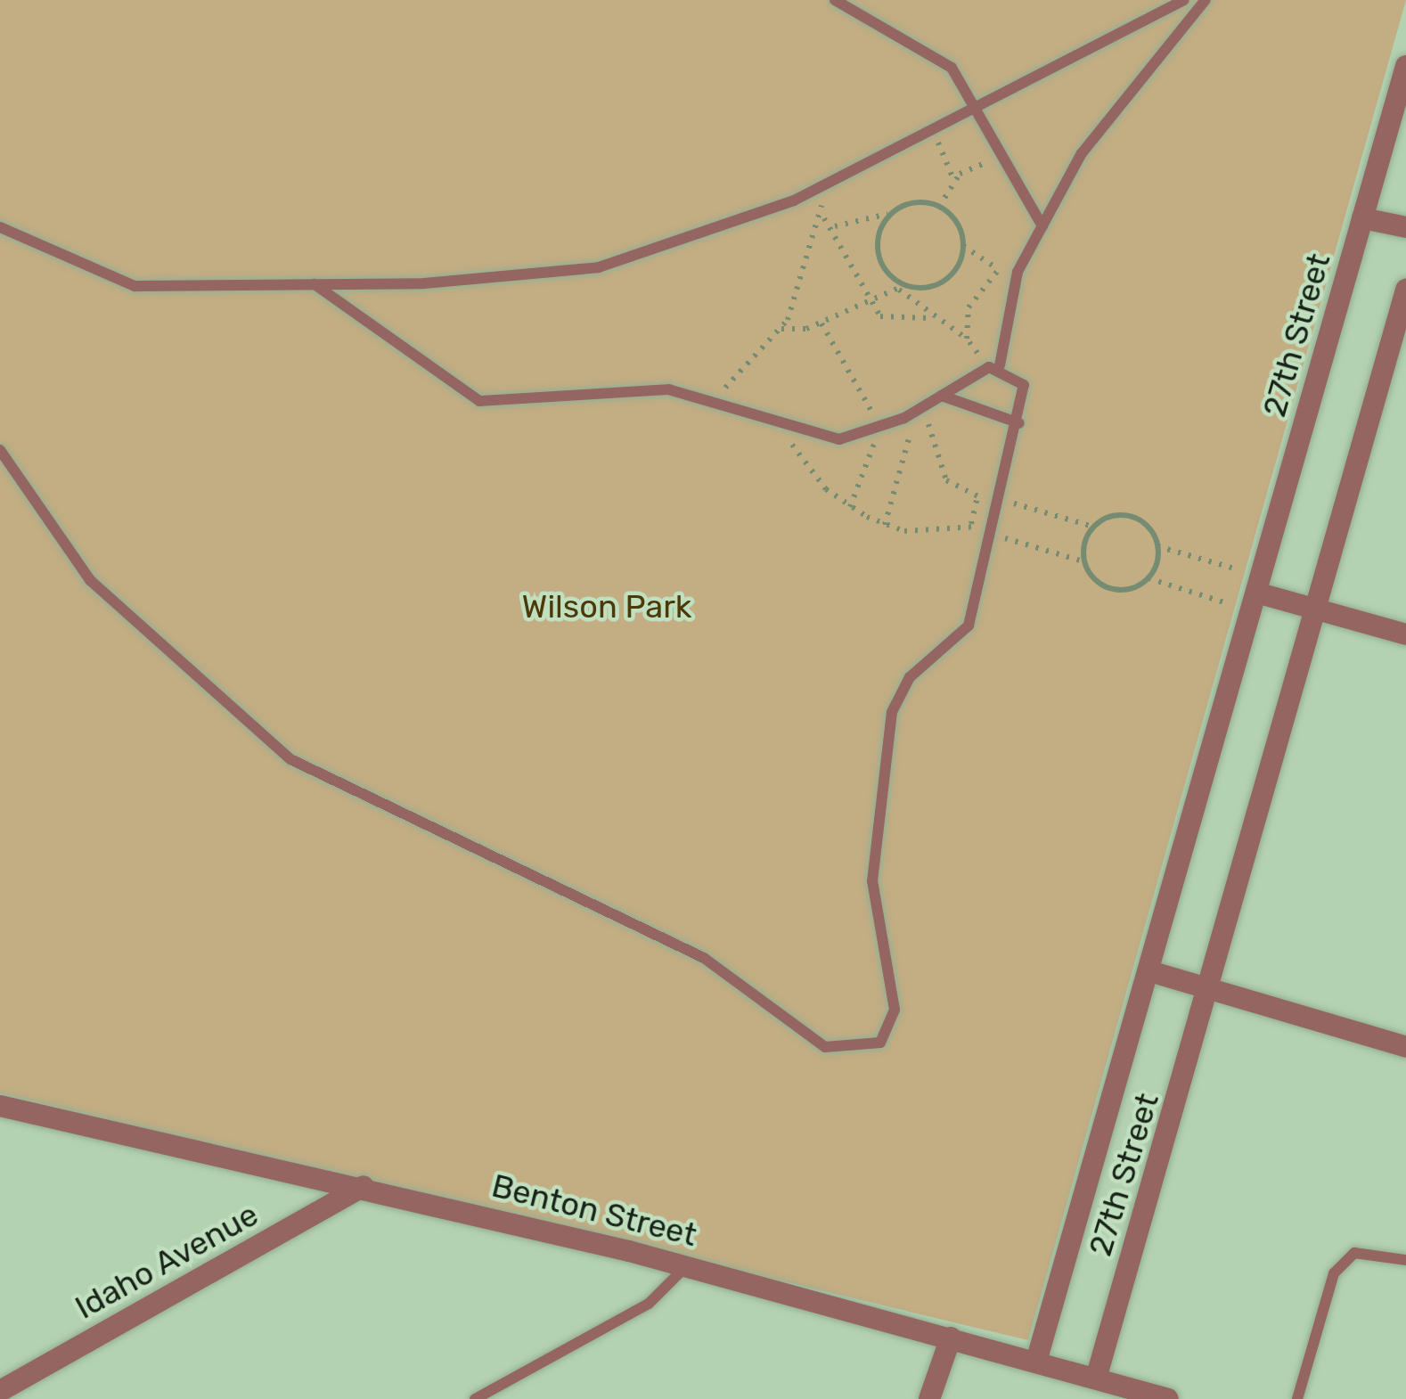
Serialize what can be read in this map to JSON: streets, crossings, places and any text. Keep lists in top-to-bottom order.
{
  "streets": {
    "street": ["27th Street", "Benton Street", "Idaho Avenue"]
  },
  "crossings": [
    ["27th Street", "Benton Street"],
    ["Benton Street", "Idaho Avenue"]
  ],
  "parks": ["Wilson Park"]
}
